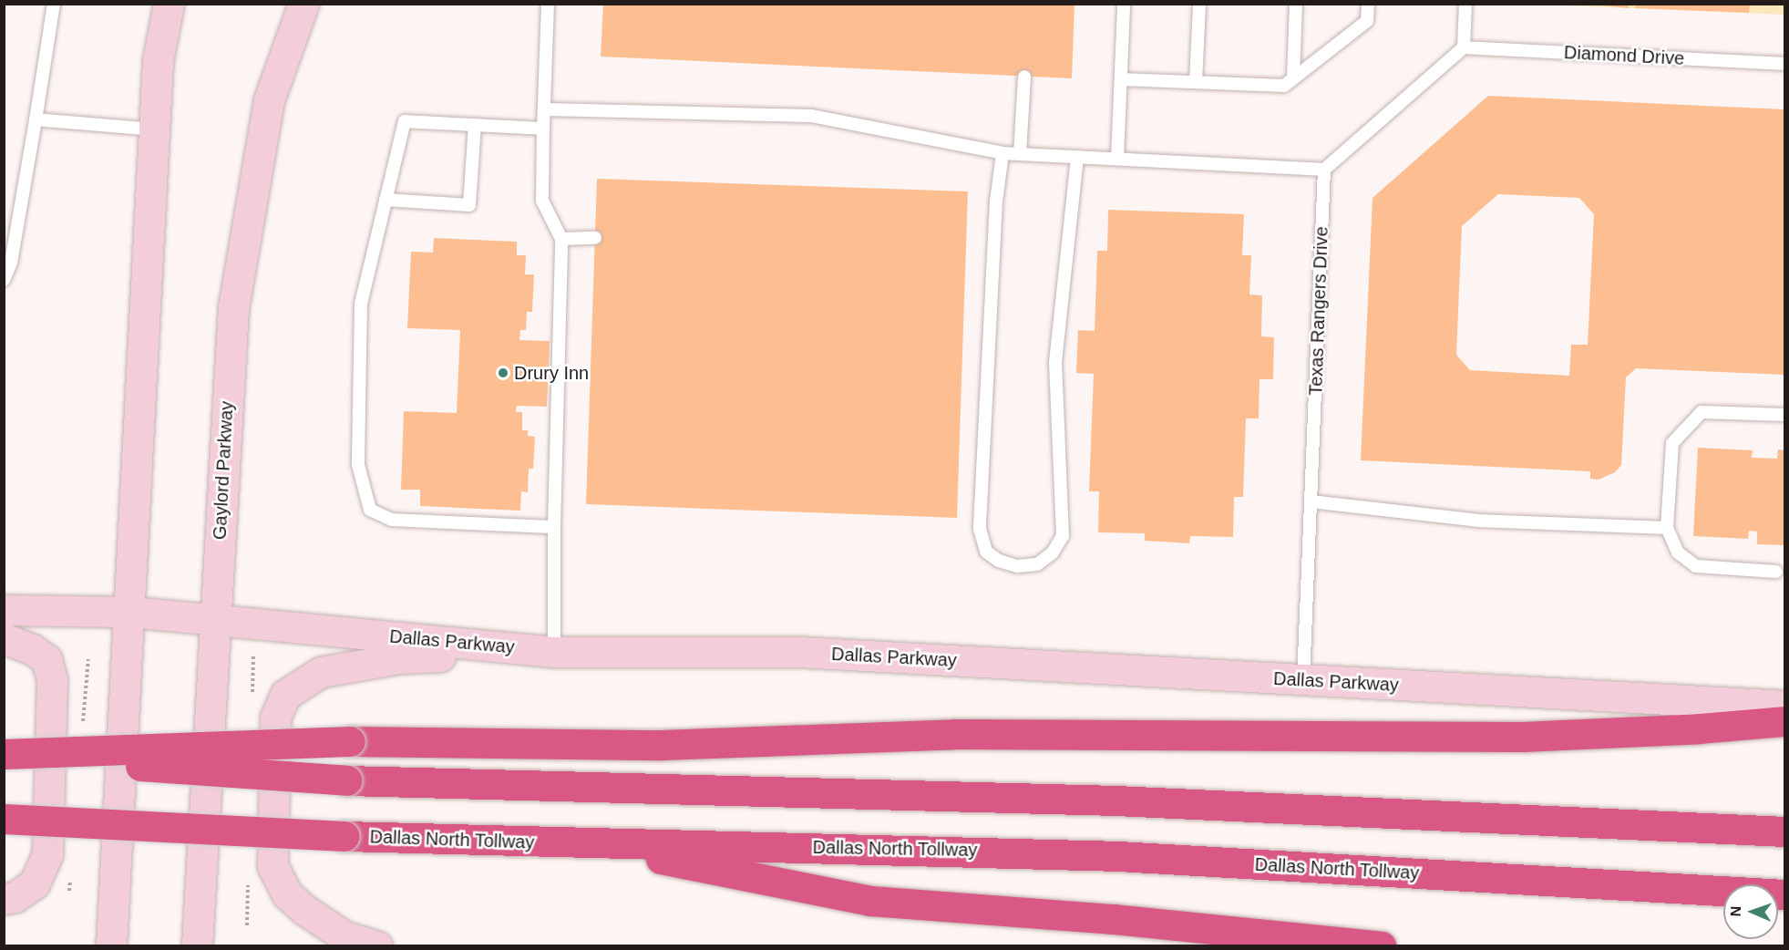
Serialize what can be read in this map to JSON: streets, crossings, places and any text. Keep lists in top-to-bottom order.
{
  "streets": {
    "highway": ["Dallas North Tollway"],
    "main road": ["Gaylord Parkway", "Dallas Parkway"],
    "lane": ["Diamond Drive", "Texas Rangers Drive"]
  },
  "crossings": [
    ["Texas Rangers Drive", "Dallas Parkway"],
    ["Gaylord Parkway", "Dallas Parkway"]
  ],
  "places": ["Drury Inn"],
  "north": "left"
}
